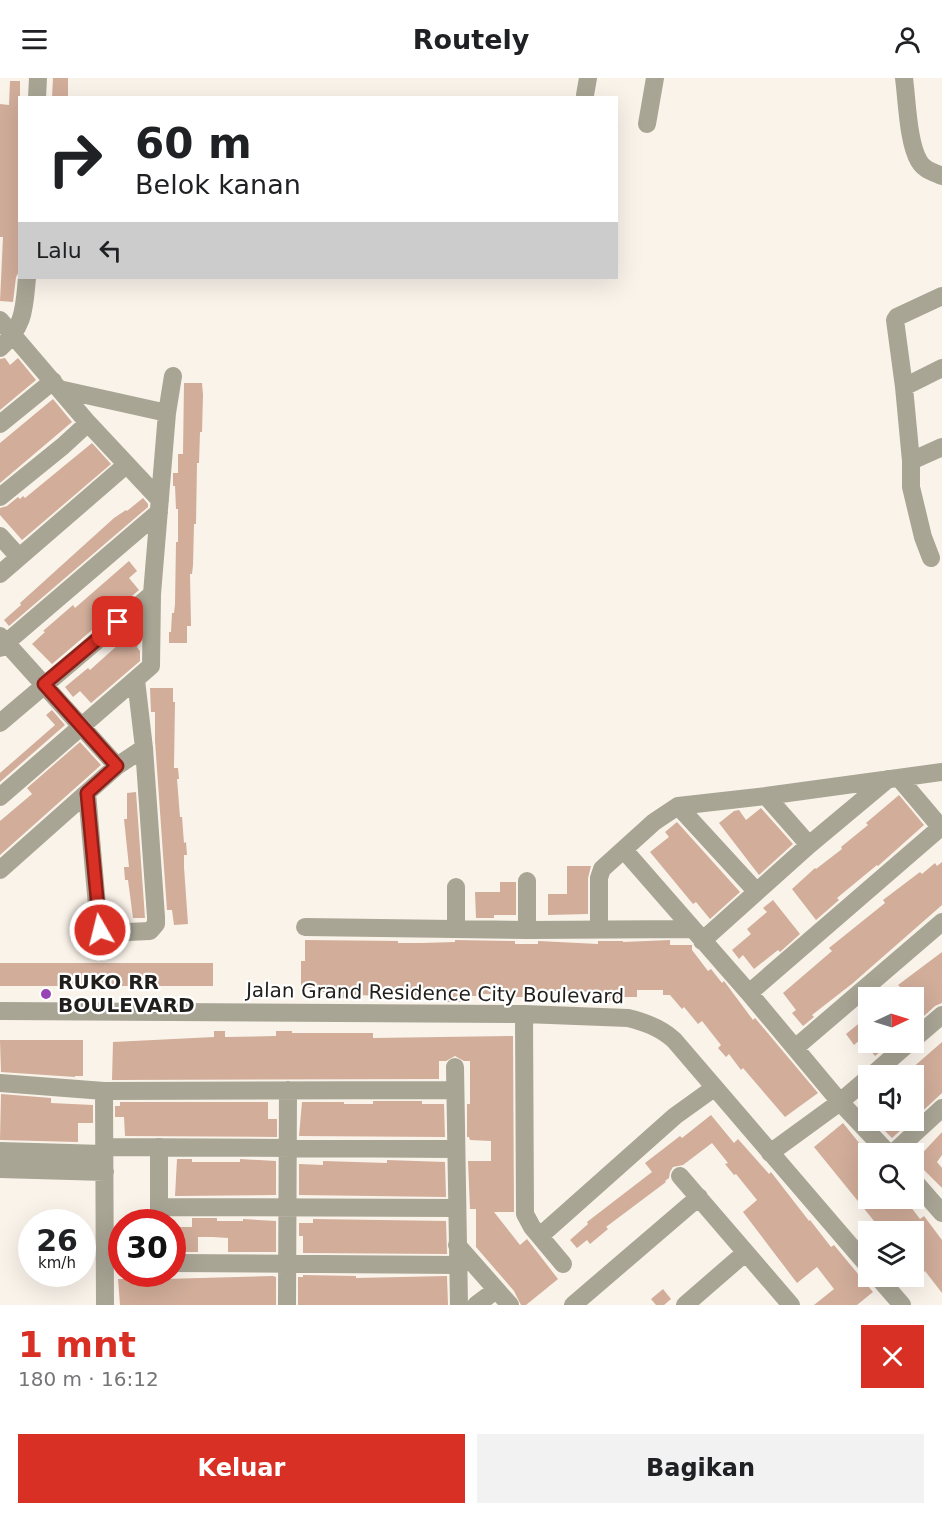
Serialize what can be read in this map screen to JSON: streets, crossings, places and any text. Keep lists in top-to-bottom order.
{
  "streets": {
    "street": ["Jalan Grand Residence City Boulevard"]
  },
  "places": ["RUKO RR BOULEVARD"],
  "north": "right",
  "page": {
    "header": "Routely",
    "turn": ["60 m", "Belok kanan"],
    "then": "Lalu",
    "speed": "26 km/h",
    "limit": "30",
    "heading": ["1 mnt", "180 m · 16:12"],
    "buttons": ["Keluar", "Bagikan"]
  }
}
